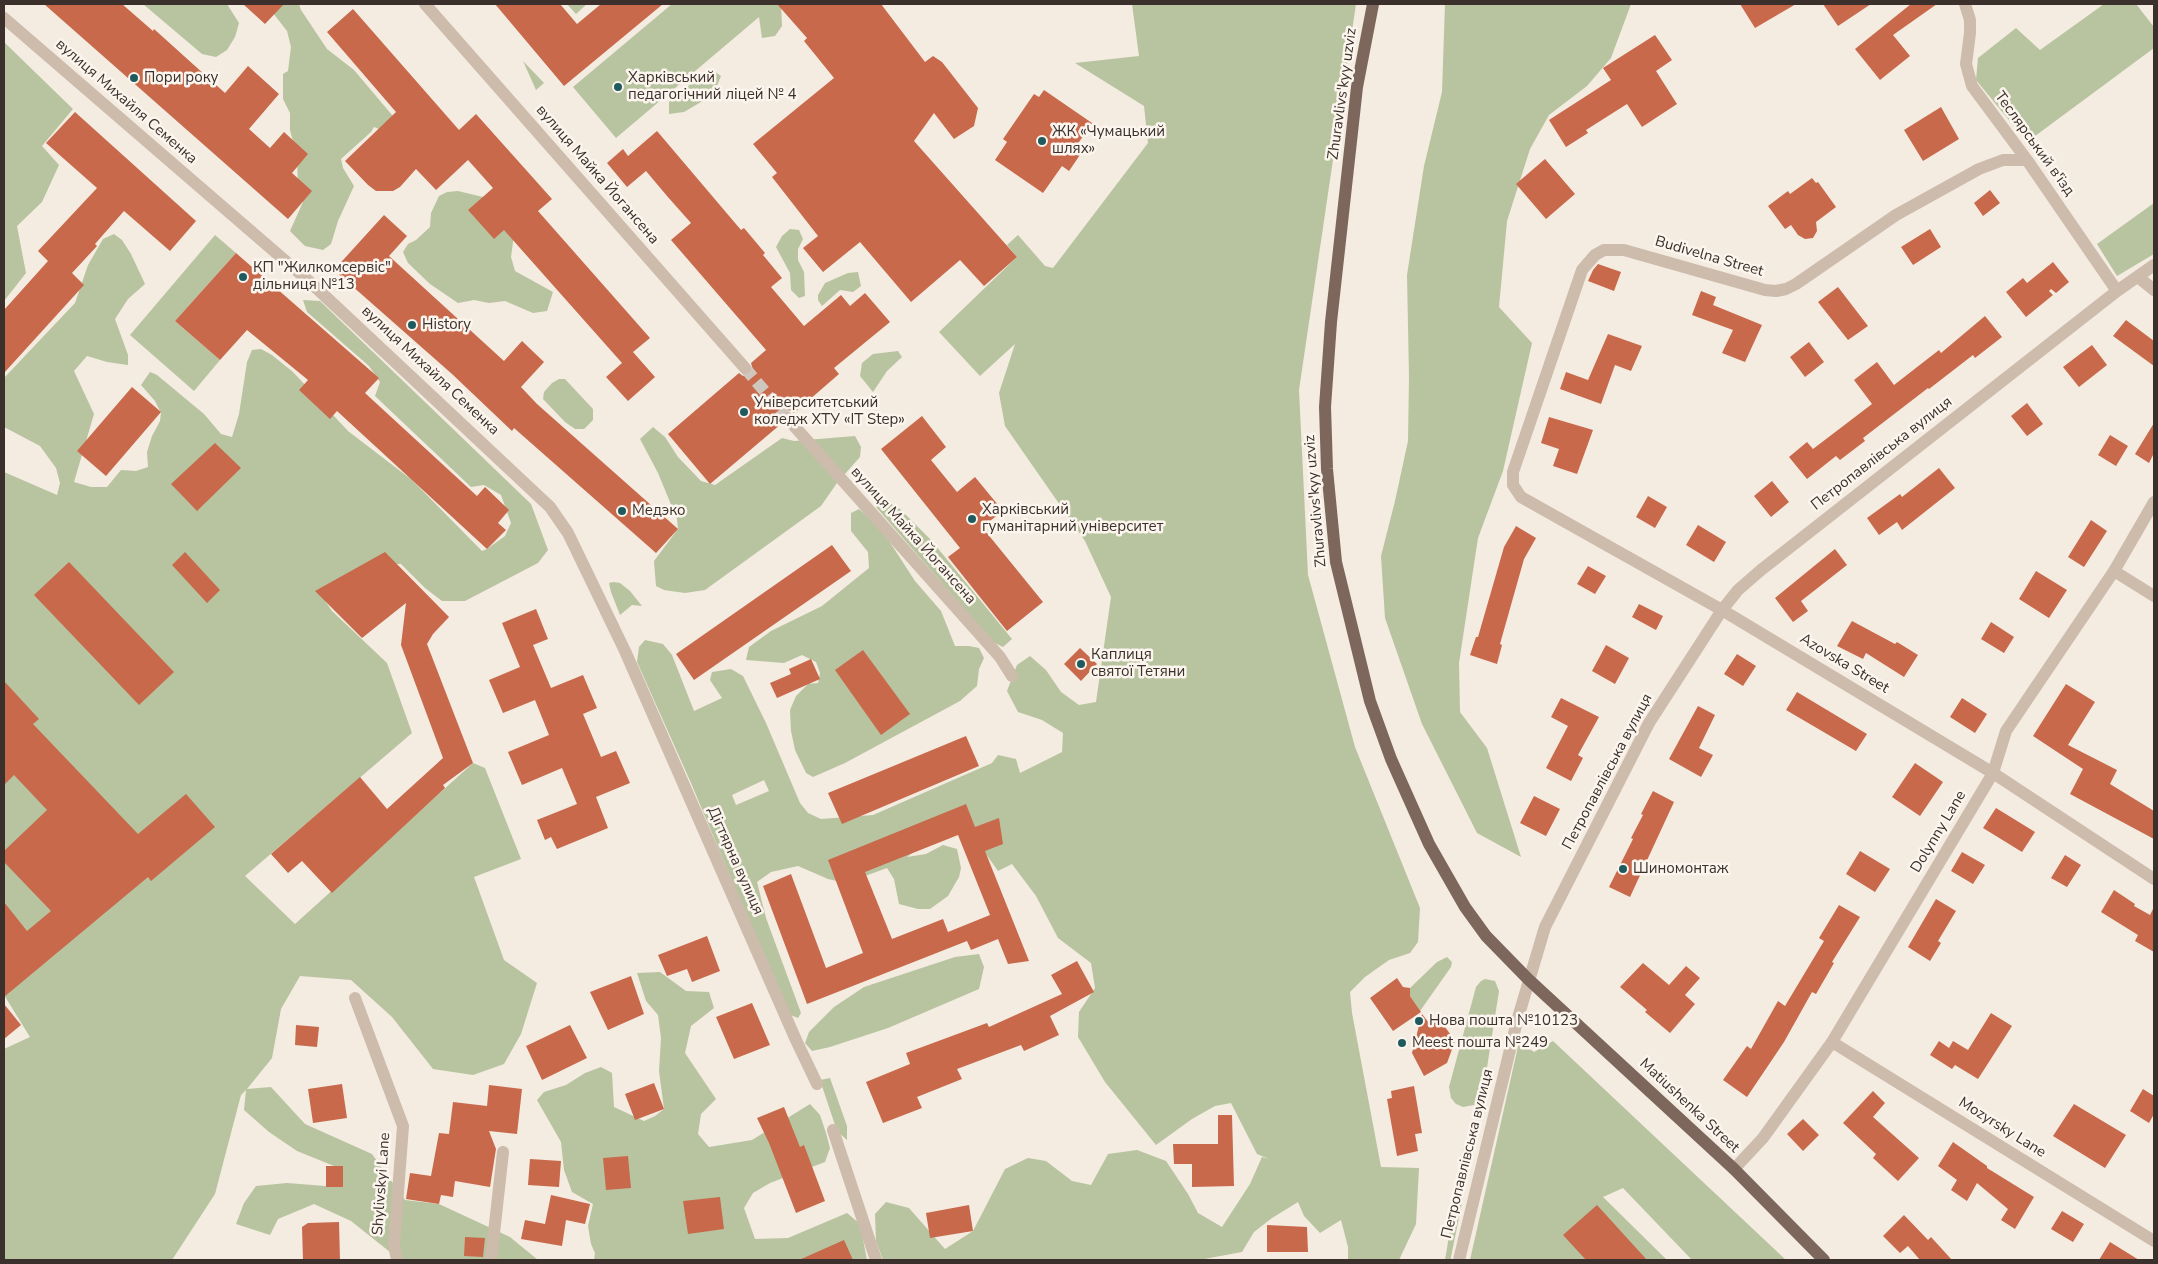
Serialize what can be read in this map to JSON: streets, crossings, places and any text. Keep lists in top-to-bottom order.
{
  "streets": {
    "main road": ["Zhuravlivs'kyy uzviz", "Matiushenka Street"],
    "street": [
      "вулиця Михайля Семенка",
      "Теслярський в'їзд",
      "вулиця Майка Йогансена",
      "Budivelna Street",
      "Петропавлівська вулиця",
      "Azovska Street",
      "Dolynny Lane",
      "Дігтярна вулиця",
      "Mozyrsky Lane",
      "Shylivskyi Lane"
    ]
  },
  "crossings": [
    ["Zhuravlivs'kyy uzviz", "Петропавлівська вулиця"],
    ["Zhuravlivs'kyy uzviz", "Matiushenka Street"],
    ["вулиця Михайля Семенка", "Дігтярна вулиця"],
    ["Теслярський в'їзд", "Budivelna Street"],
    ["Теслярський в'їзд", "Петропавлівська вулиця"],
    ["Budivelna Street", "Azovska Street"],
    ["Петропавлівська вулиця", "Azovska Street"],
    ["Петропавлівська вулиця", "Matiushenka Street"],
    ["Azovska Street", "Dolynny Lane"],
    ["Dolynny Lane", "Matiushenka Street"],
    ["Dolynny Lane", "Mozyrsky Lane"]
  ],
  "places": [
    "Пори року",
    "Харківський педагогічний ліцей № 4",
    "ЖК «Чумацький шлях»",
    "КП \"Жилкомсервіс\" дільниця №13",
    "History",
    "Університетський коледж ХТУ «IT Step»",
    "Медэко",
    "Харківський гуманітарний університет",
    "Каплиця святої Тетяни",
    "Шиномонтаж",
    "Нова пошта №10123",
    "Meest пошта №249"
  ]
}
